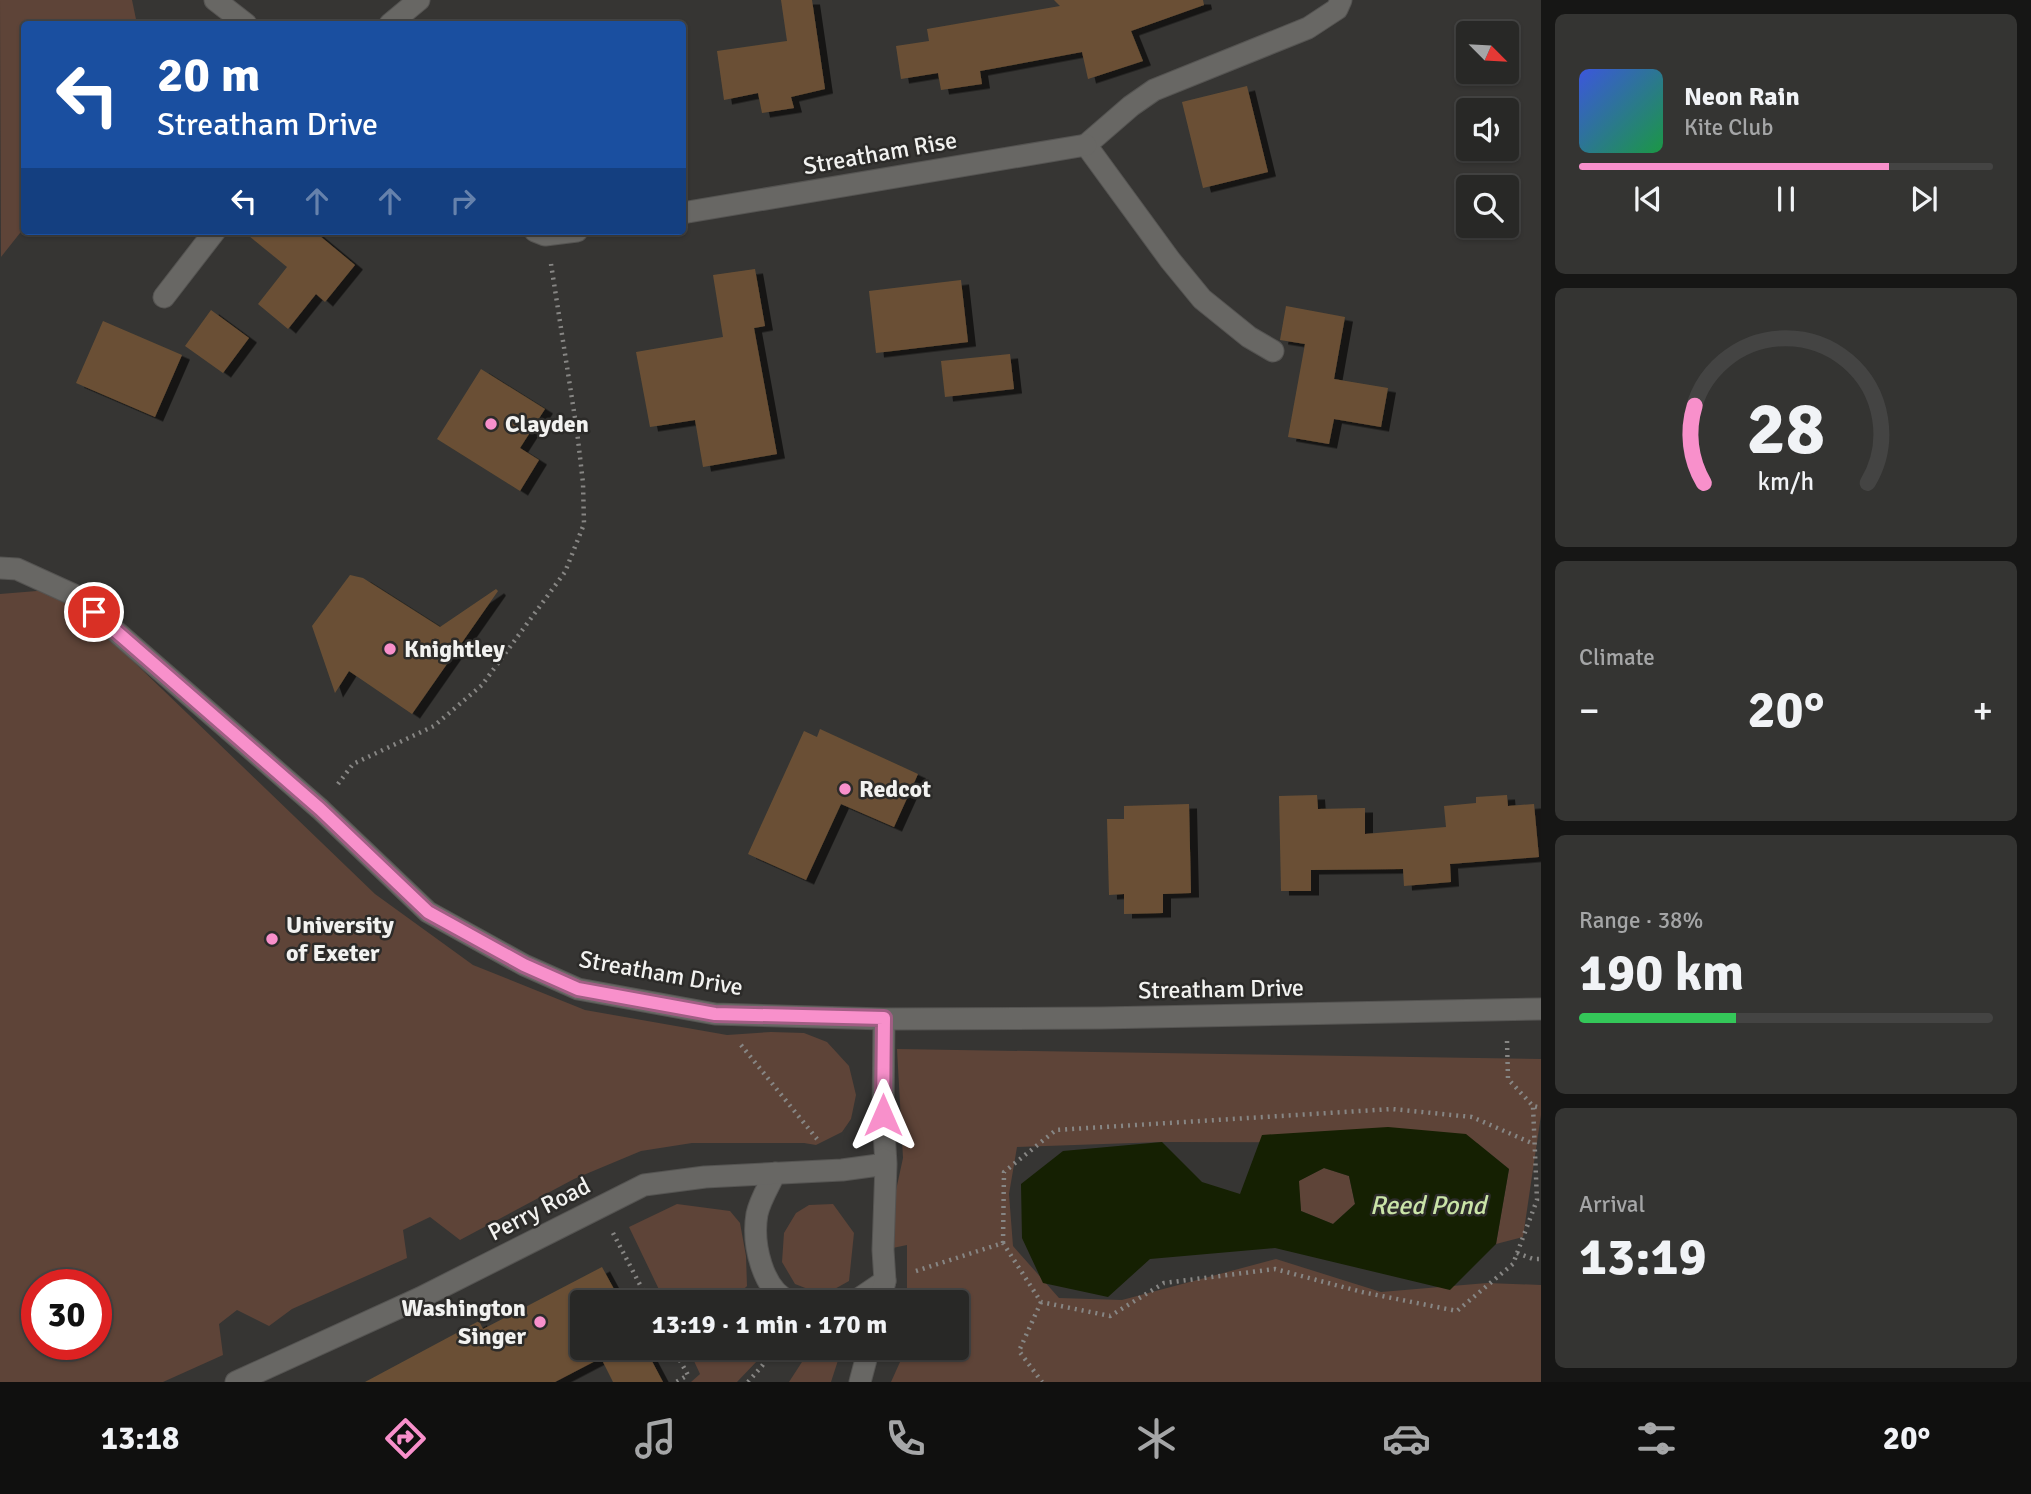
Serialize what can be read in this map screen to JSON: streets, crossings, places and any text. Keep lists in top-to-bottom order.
{
  "streets": {
    "street": ["Streatham Rise", "Streatham Drive", "Perry Road"]
  },
  "water": ["Reed Pond"],
  "places": [
    "Clayden",
    "Knightley",
    "Redcot",
    "University of Exeter",
    "Washington Singer"
  ],
  "north": "bottom right",
  "page": {
    "turn": ["20 m", "Streatham Drive"],
    "song": ["Neon Rain", "Kite Club"],
    "tile": [
      "Climate",
      ["Range · 38%", "190 km"],
      ["Arrival", "13:19"]
    ],
    "heat": ["−", "20°", "+"],
    "limit": "30",
    "trip": "13:19 · 1 min · 170 m",
    "tabs": ["13:18", "20°"],
    "gauge": ["28", "km/h"]
  }
}
